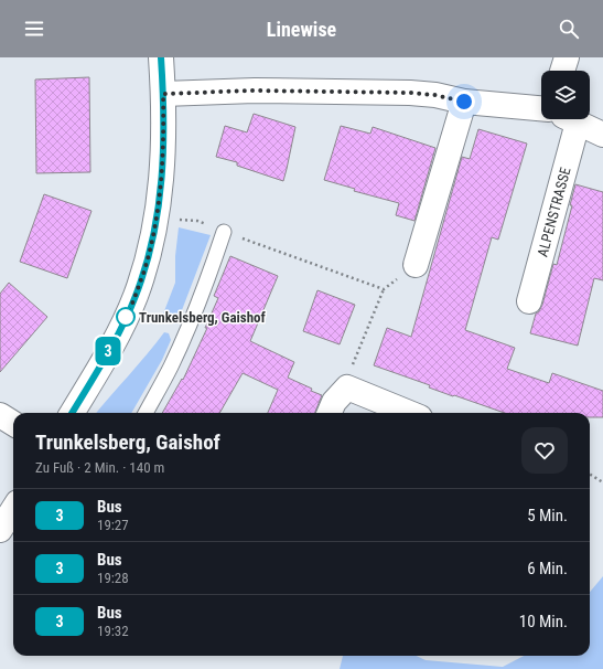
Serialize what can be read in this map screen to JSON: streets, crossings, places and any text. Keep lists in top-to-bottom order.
{
  "streets": {
    "street": ["ALPENSTRASSE"]
  },
  "places": ["Trunkelsberg, Gaishof"],
  "lines": ["bus line 3"],
  "page": {
    "header": "Linewise",
    "on_map": "3",
    "heading": ["Trunkelsberg, Gaishof", "Zu Fuß · 2 Min. · 140 m"],
    "list": [
      {
        "mark": "3",
        "name": "Bus",
        "note": "19:27",
        "value": "5 Min."
      },
      {
        "mark": "3",
        "name": "Bus",
        "note": "19:28",
        "value": "6 Min."
      },
      {
        "mark": "3",
        "name": "Bus",
        "note": "19:32",
        "value": "10 Min."
      }
    ]
  }
}
